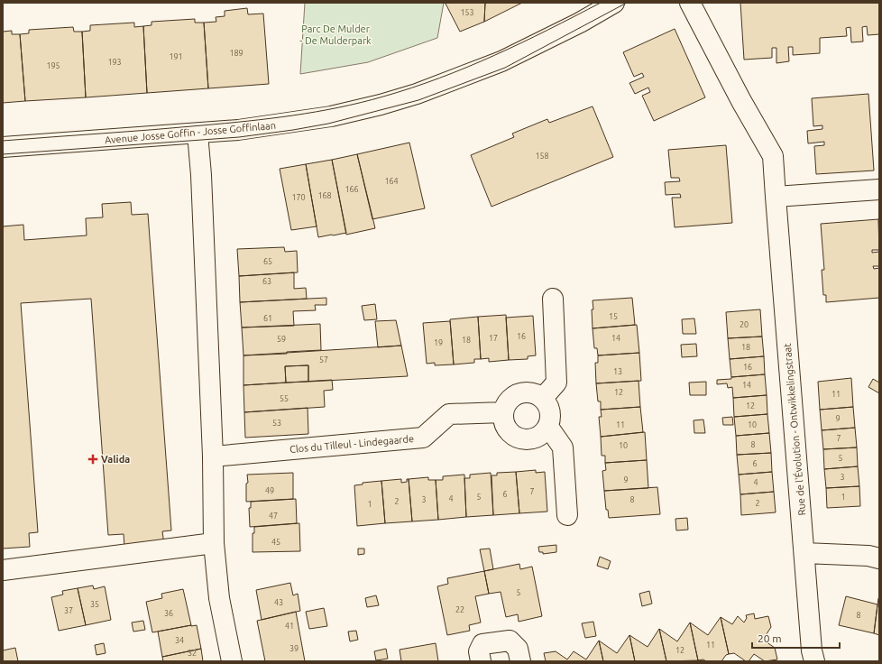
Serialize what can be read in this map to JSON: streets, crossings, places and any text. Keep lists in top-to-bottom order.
{
  "streets": {
    "street": ["Avenue Josse Goffin - Josse Goffinlaan", "Rue de l'Évolution - Ontwikkelingstraat", "Clos du Tilleul - Lindegaarde"]
  },
  "parks": ["Parc De Mulder - De Mulderpark"],
  "places": {
    "health": ["Valida"]
  },
  "house_numbers": [
    "153",
    "189",
    "191",
    "193",
    "195",
    "158",
    "164",
    "166",
    "168",
    "170",
    "65",
    "63",
    "15",
    "61",
    "20",
    "16",
    "17",
    "14",
    "59",
    "18",
    "19",
    "18",
    "57",
    "16",
    "13",
    "14",
    "12",
    "11",
    "55",
    "12",
    "9",
    "53",
    "11",
    "10",
    "7",
    "8",
    "10",
    "5",
    "6",
    "3",
    "9",
    "4",
    "49",
    "7",
    "6",
    "5",
    "1",
    "4",
    "3",
    "8",
    "2",
    "2",
    "1",
    "47",
    "45",
    "5",
    "43",
    "35",
    "22",
    "37",
    "36",
    "8",
    "41",
    "34",
    "11",
    "39",
    "12",
    "32"
  ],
  "scale_bar": "20 m"
}
